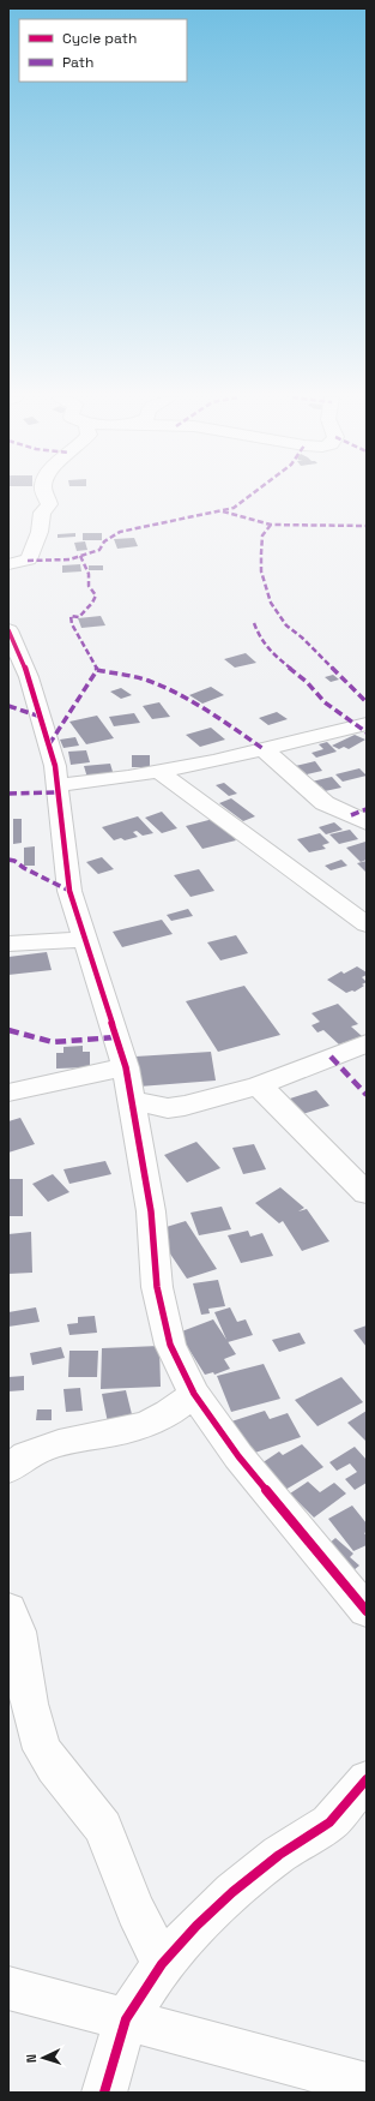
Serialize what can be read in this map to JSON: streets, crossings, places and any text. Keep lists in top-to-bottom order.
{
  "legend": ["Cycle path", "Path"],
  "north": "left"
}
